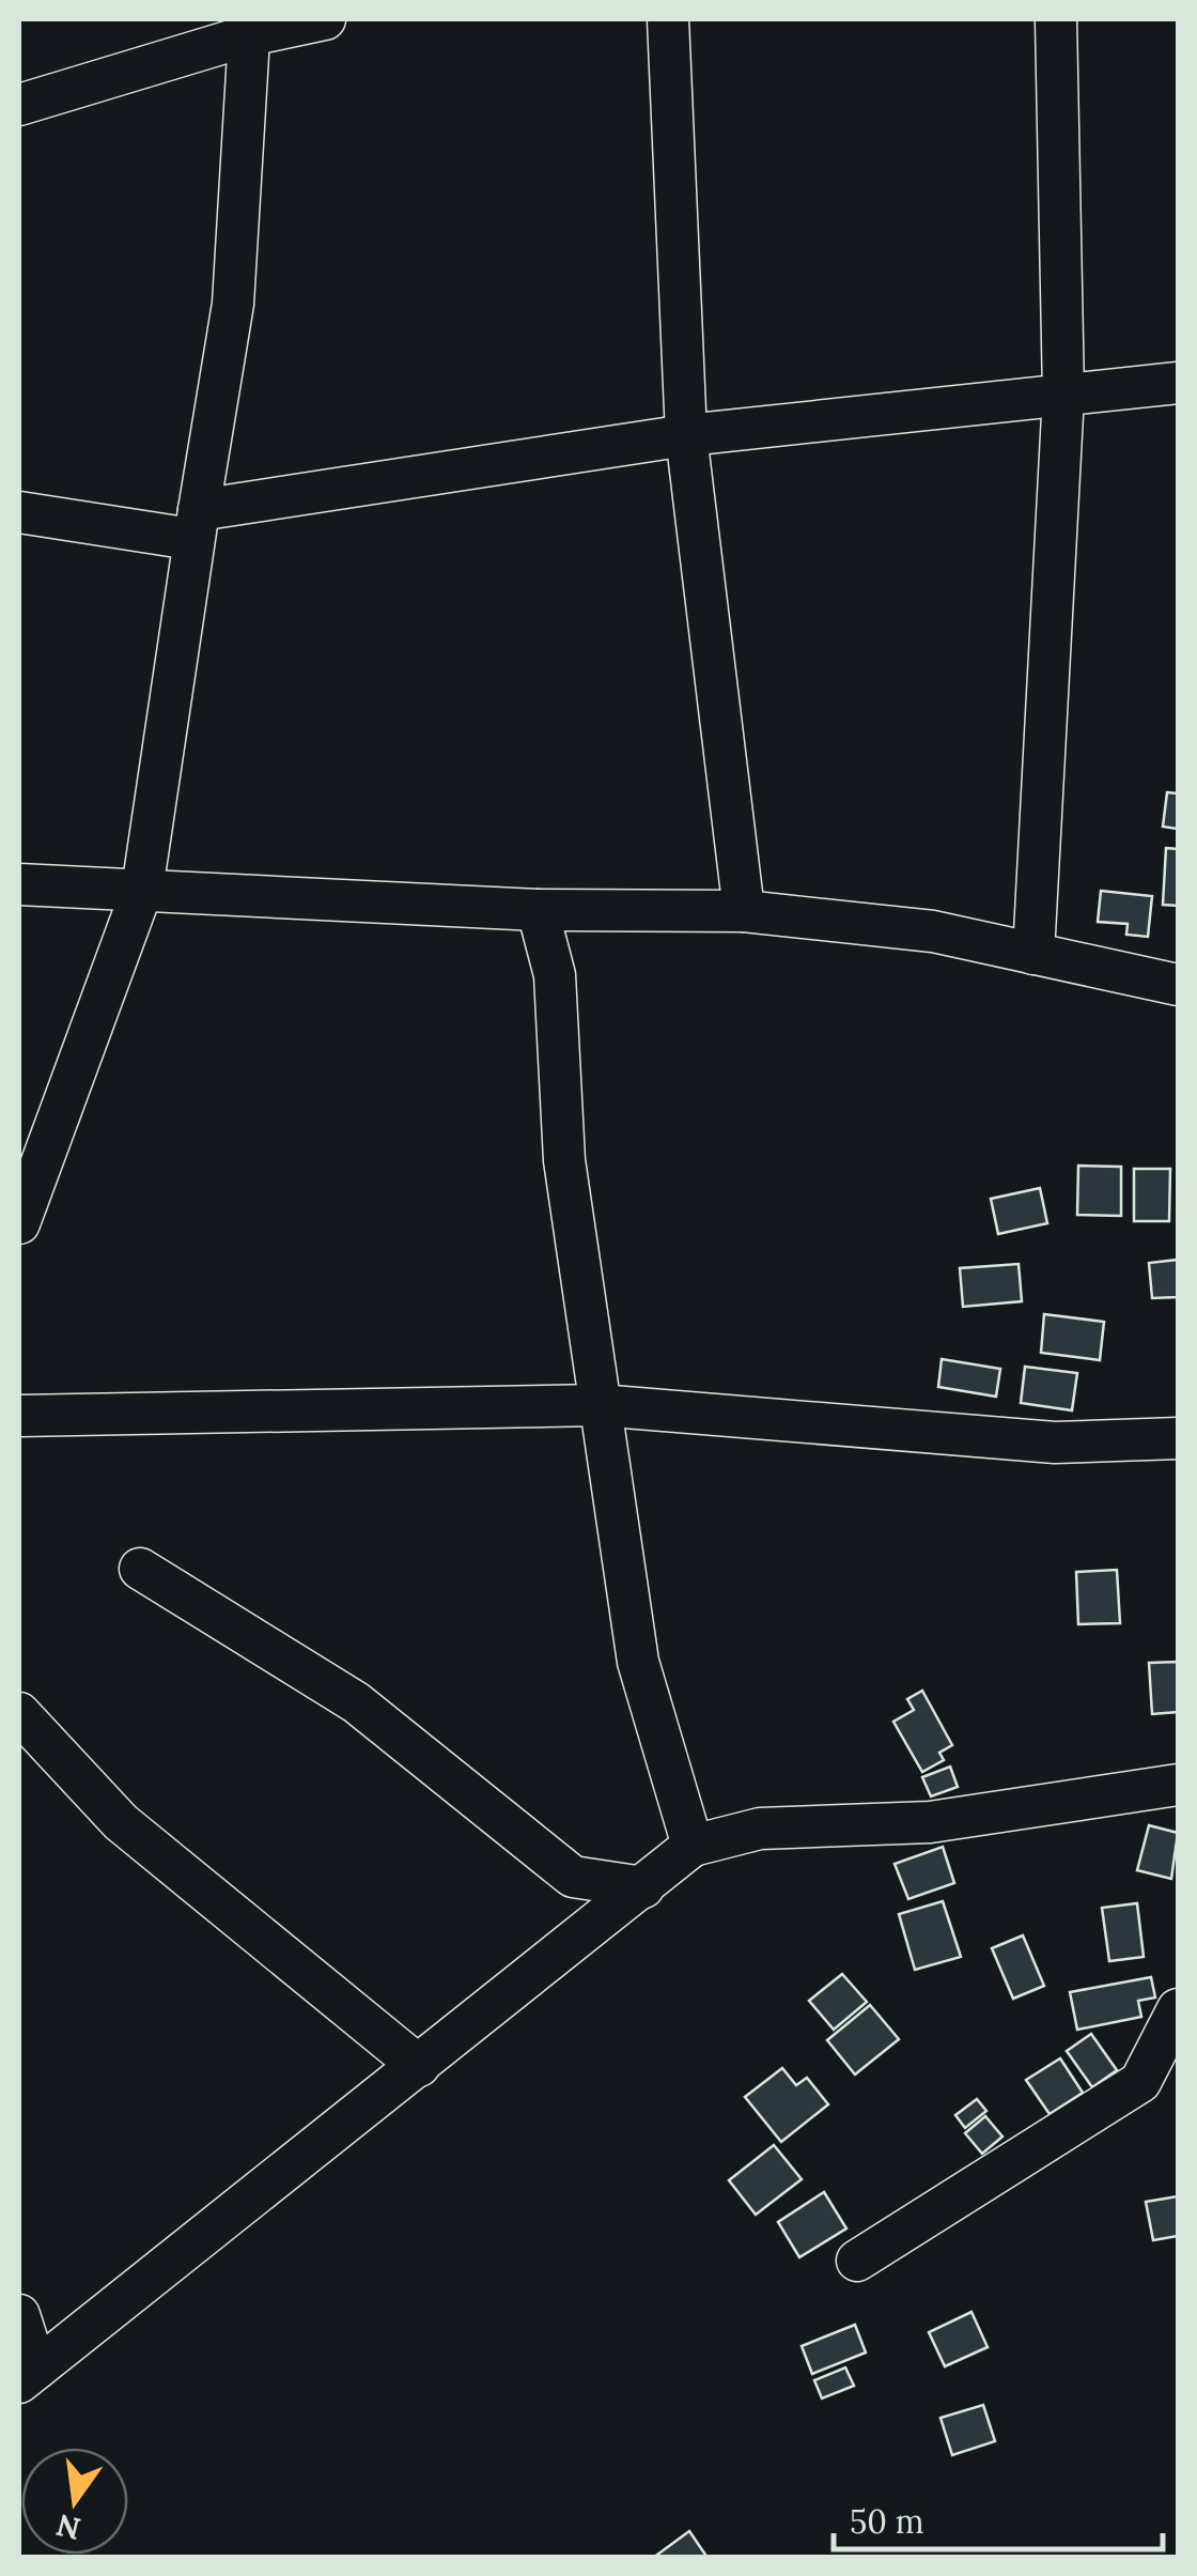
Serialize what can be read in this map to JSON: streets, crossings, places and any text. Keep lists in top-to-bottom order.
{
  "scale_bar": "50 m",
  "north": "bottom"
}
